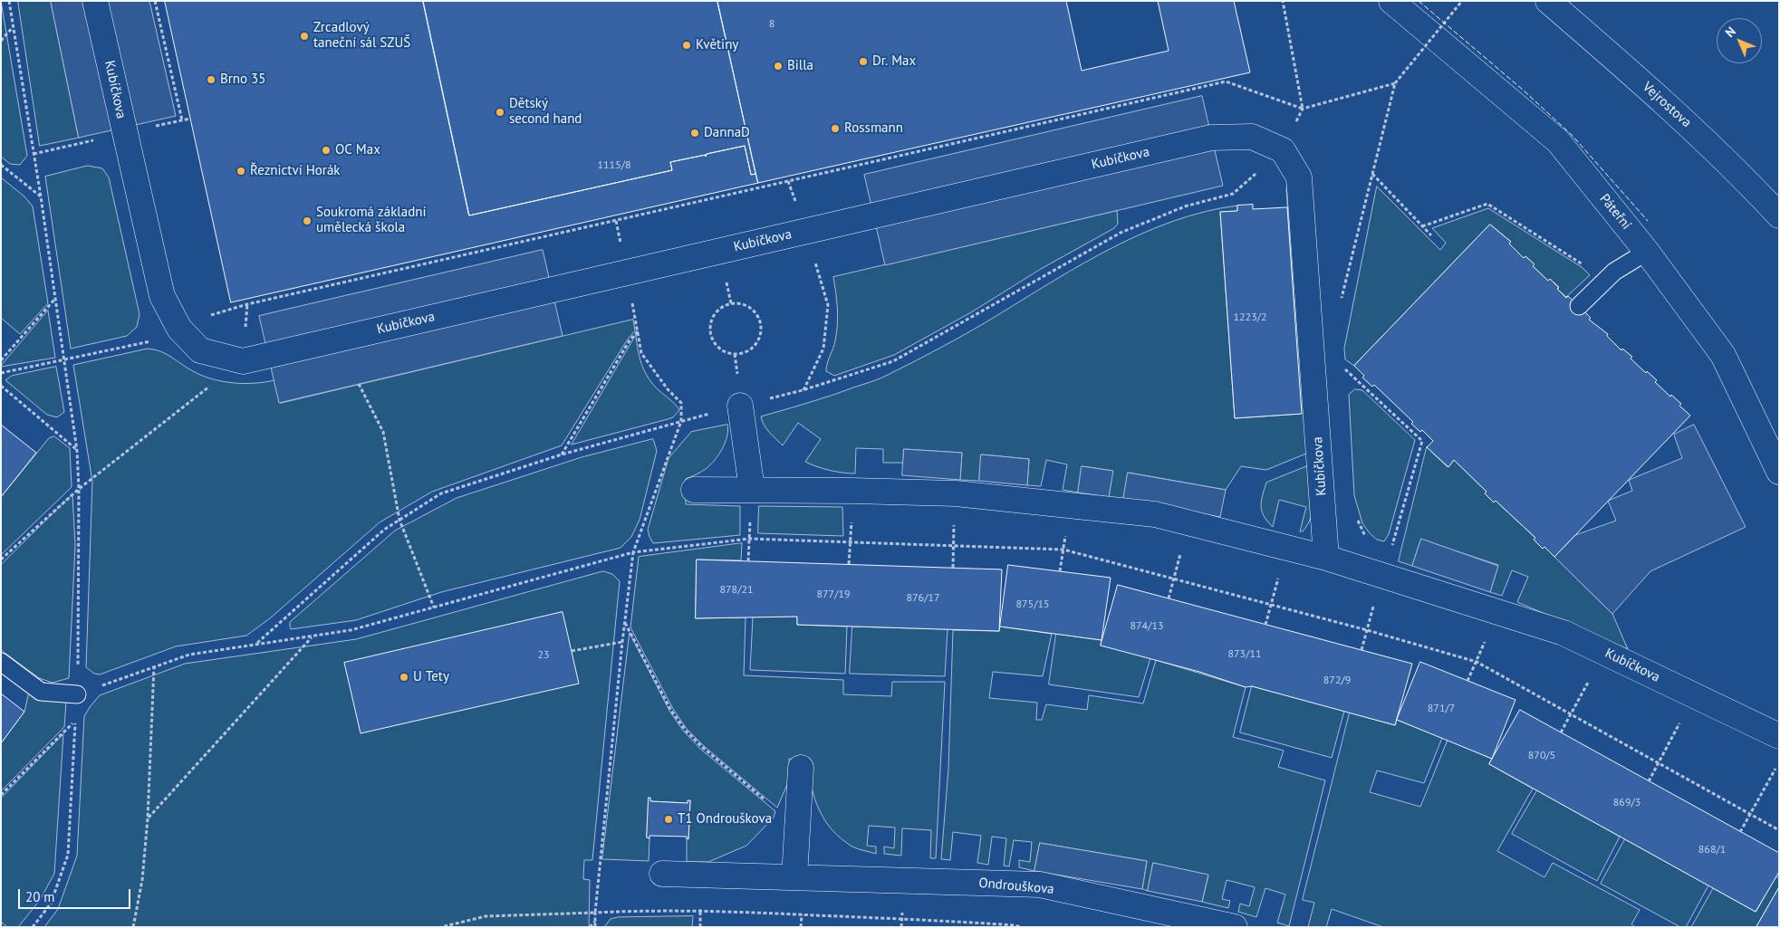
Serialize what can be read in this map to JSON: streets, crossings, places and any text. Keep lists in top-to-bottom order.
{
  "streets": {
    "street": [
      "Kubíčkova",
      "Vejrostova",
      "Páteřní",
      "Ondrouškova"
    ]
  },
  "places": [
    "Zrcadlový taneční sál SZUŠ",
    "Květiny",
    "Dr. Max",
    "Billa",
    "Brno 35",
    "Dětský second hand",
    "Rossmann",
    "DannaD",
    "OC Max",
    "Řeznictví Horák",
    "Soukromá základní umělecká škola",
    "U Tety",
    "T1 Ondrouškova"
  ],
  "house_numbers": [
    "8",
    "1115/8",
    "1223/2",
    "878/21",
    "877/19",
    "876/17",
    "875/15",
    "874/13",
    "873/11",
    "23",
    "872/9",
    "871/7",
    "870/5",
    "869/3",
    "868/1"
  ],
  "scale_bar": "20 m",
  "north": "top left"
}
